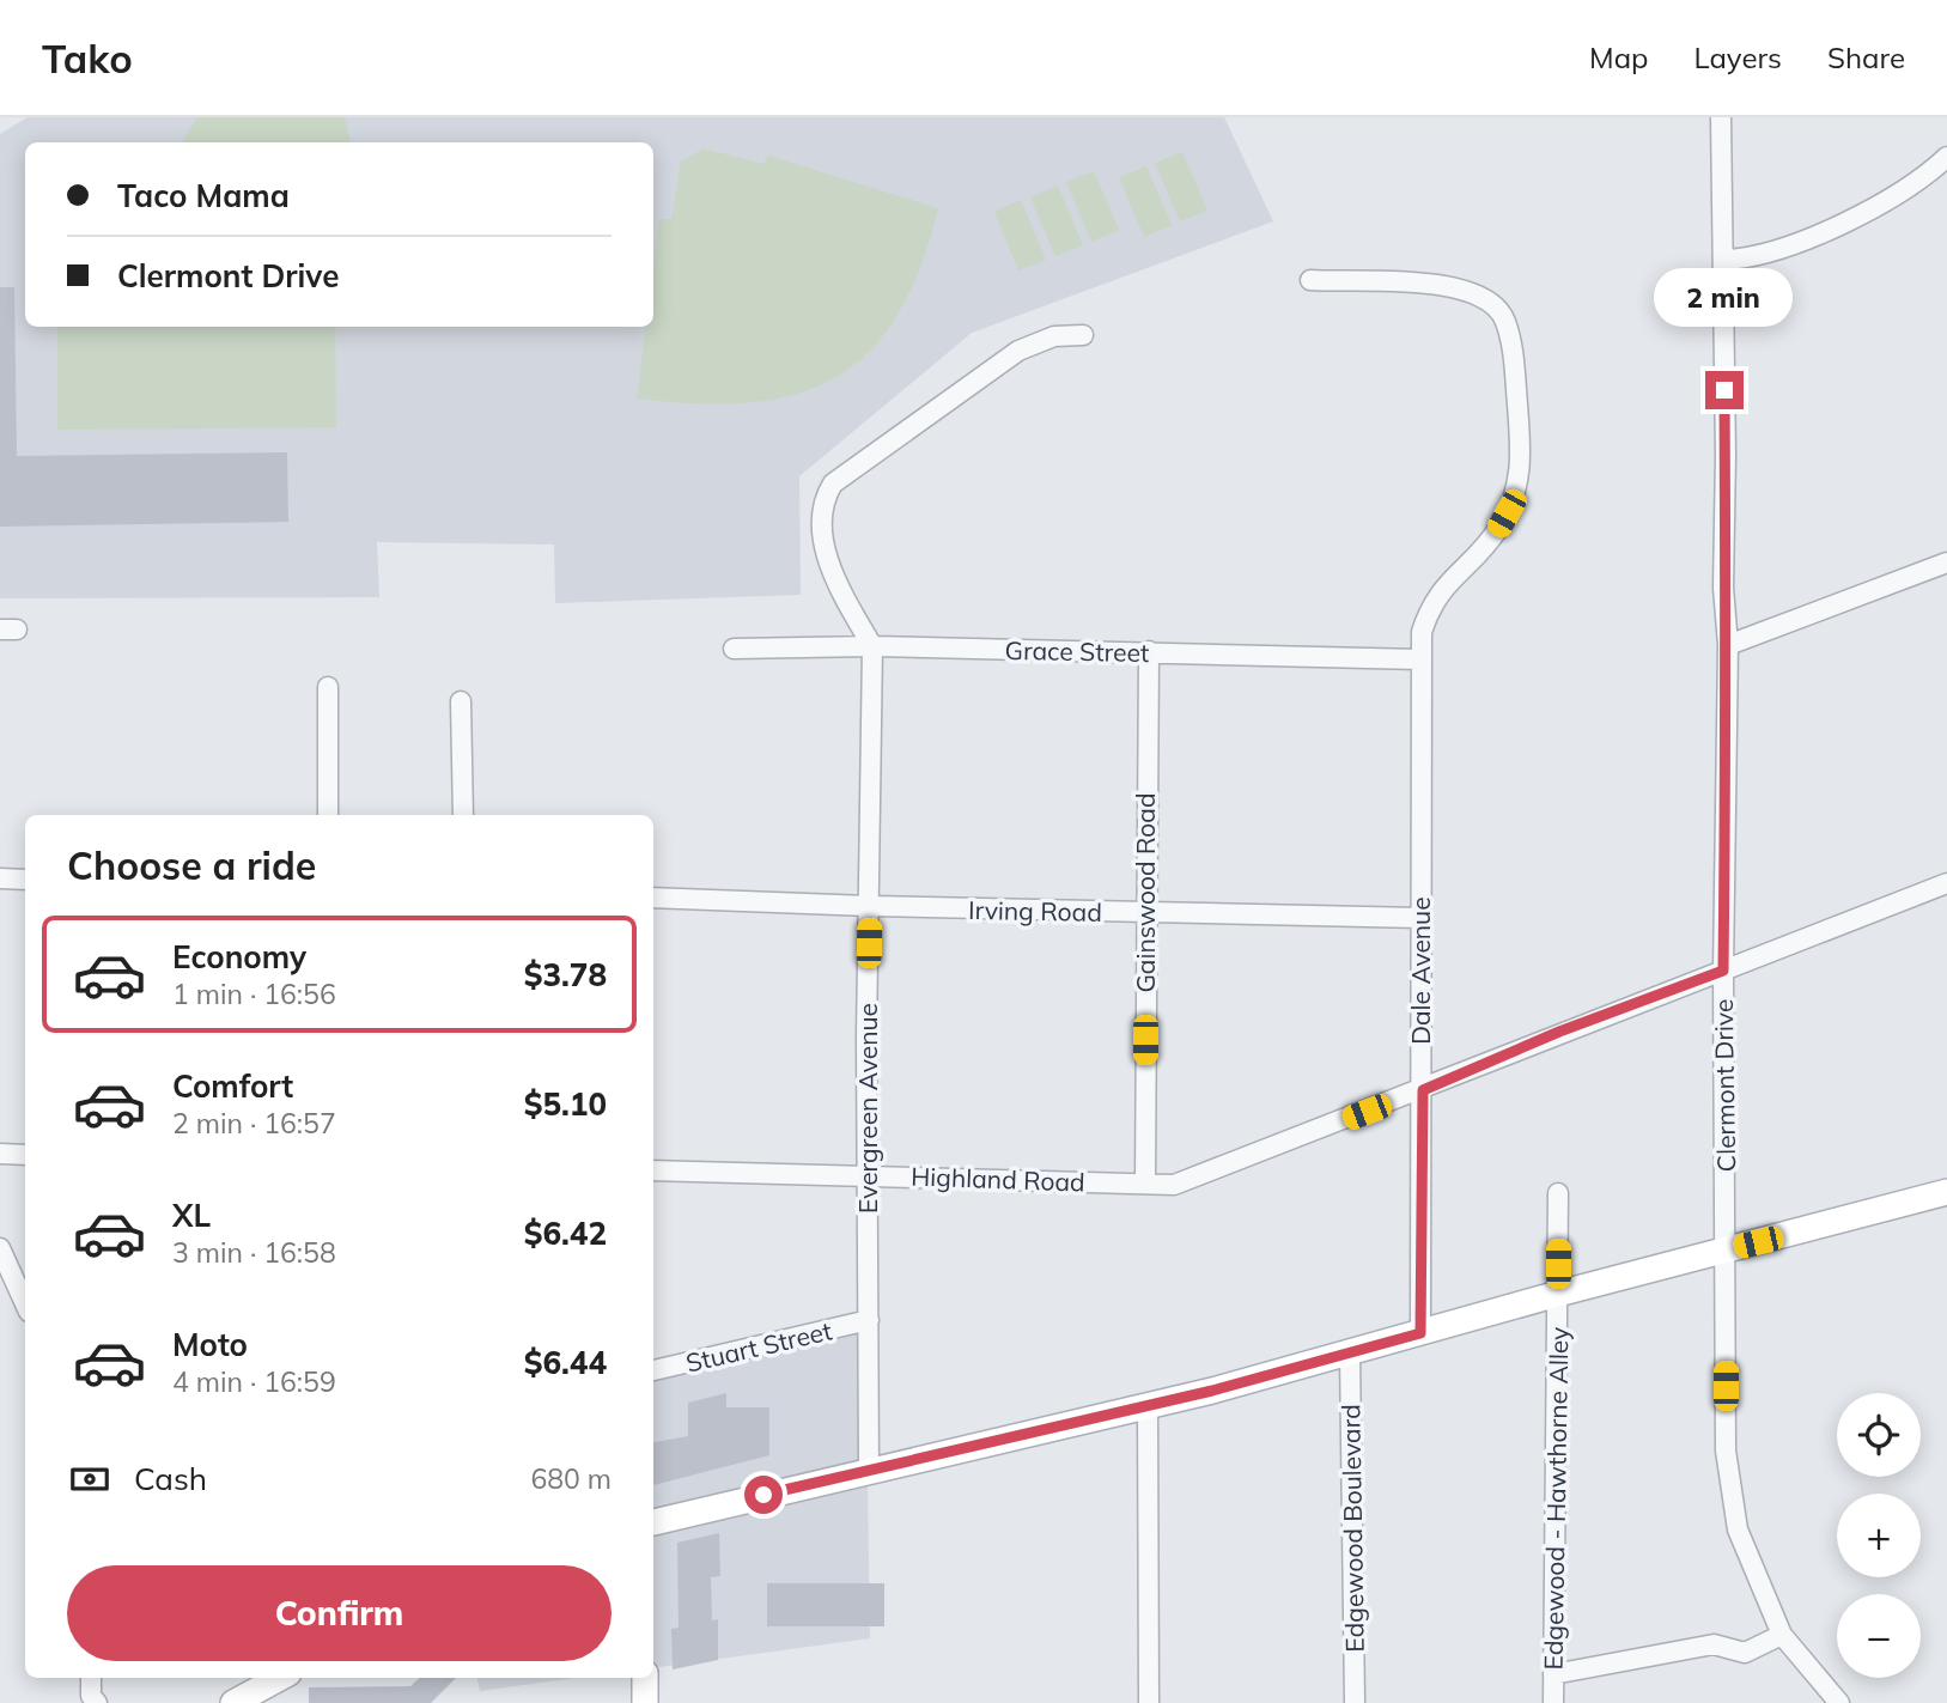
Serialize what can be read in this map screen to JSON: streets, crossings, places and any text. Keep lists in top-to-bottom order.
{
  "streets": {
    "street": [
      "Grace Street",
      "Gainswood Road",
      "Irving Road",
      "Dale Avenue",
      "Clermont Drive",
      "Evergreen Avenue",
      "Highland Road",
      "Stuart Street",
      "Edgewood - Hawthorne Alley",
      "Edgewood Boulevard"
    ]
  },
  "crossings": [
    ["Grace Street", "Gainswood Road"],
    ["Grace Street", "Dale Avenue"],
    ["Grace Street", "Evergreen Avenue"],
    ["Gainswood Road", "Irving Road"],
    ["Gainswood Road", "Highland Road"],
    ["Irving Road", "Dale Avenue"],
    ["Irving Road", "Evergreen Avenue"],
    ["Dale Avenue", "Highland Road"],
    ["Clermont Drive", "Highland Road"],
    ["Evergreen Avenue", "Highland Road"],
    ["Evergreen Avenue", "Stuart Street"]
  ],
  "page": {
    "header": "Tako",
    "nav": ["Map", "Layers", "Share"],
    "banner": ["Taco Mama", "Clermont Drive"],
    "bubble": "2 min",
    "heading": "Choose a ride",
    "list": [
      {
        "name": "Economy",
        "note": "1 min · 16:56",
        "value": "$3.78"
      },
      {
        "name": "Comfort",
        "note": "2 min · 16:57",
        "value": "$5.10"
      },
      {
        "name": "XL",
        "note": "3 min · 16:58",
        "value": "$6.42"
      },
      {
        "name": "Moto",
        "note": "4 min · 16:59",
        "value": "$6.44"
      }
    ],
    "map_buttons": ["+", "−"],
    "pay": ["Cash", "680 m"],
    "buttons": "Confirm"
  }
}
